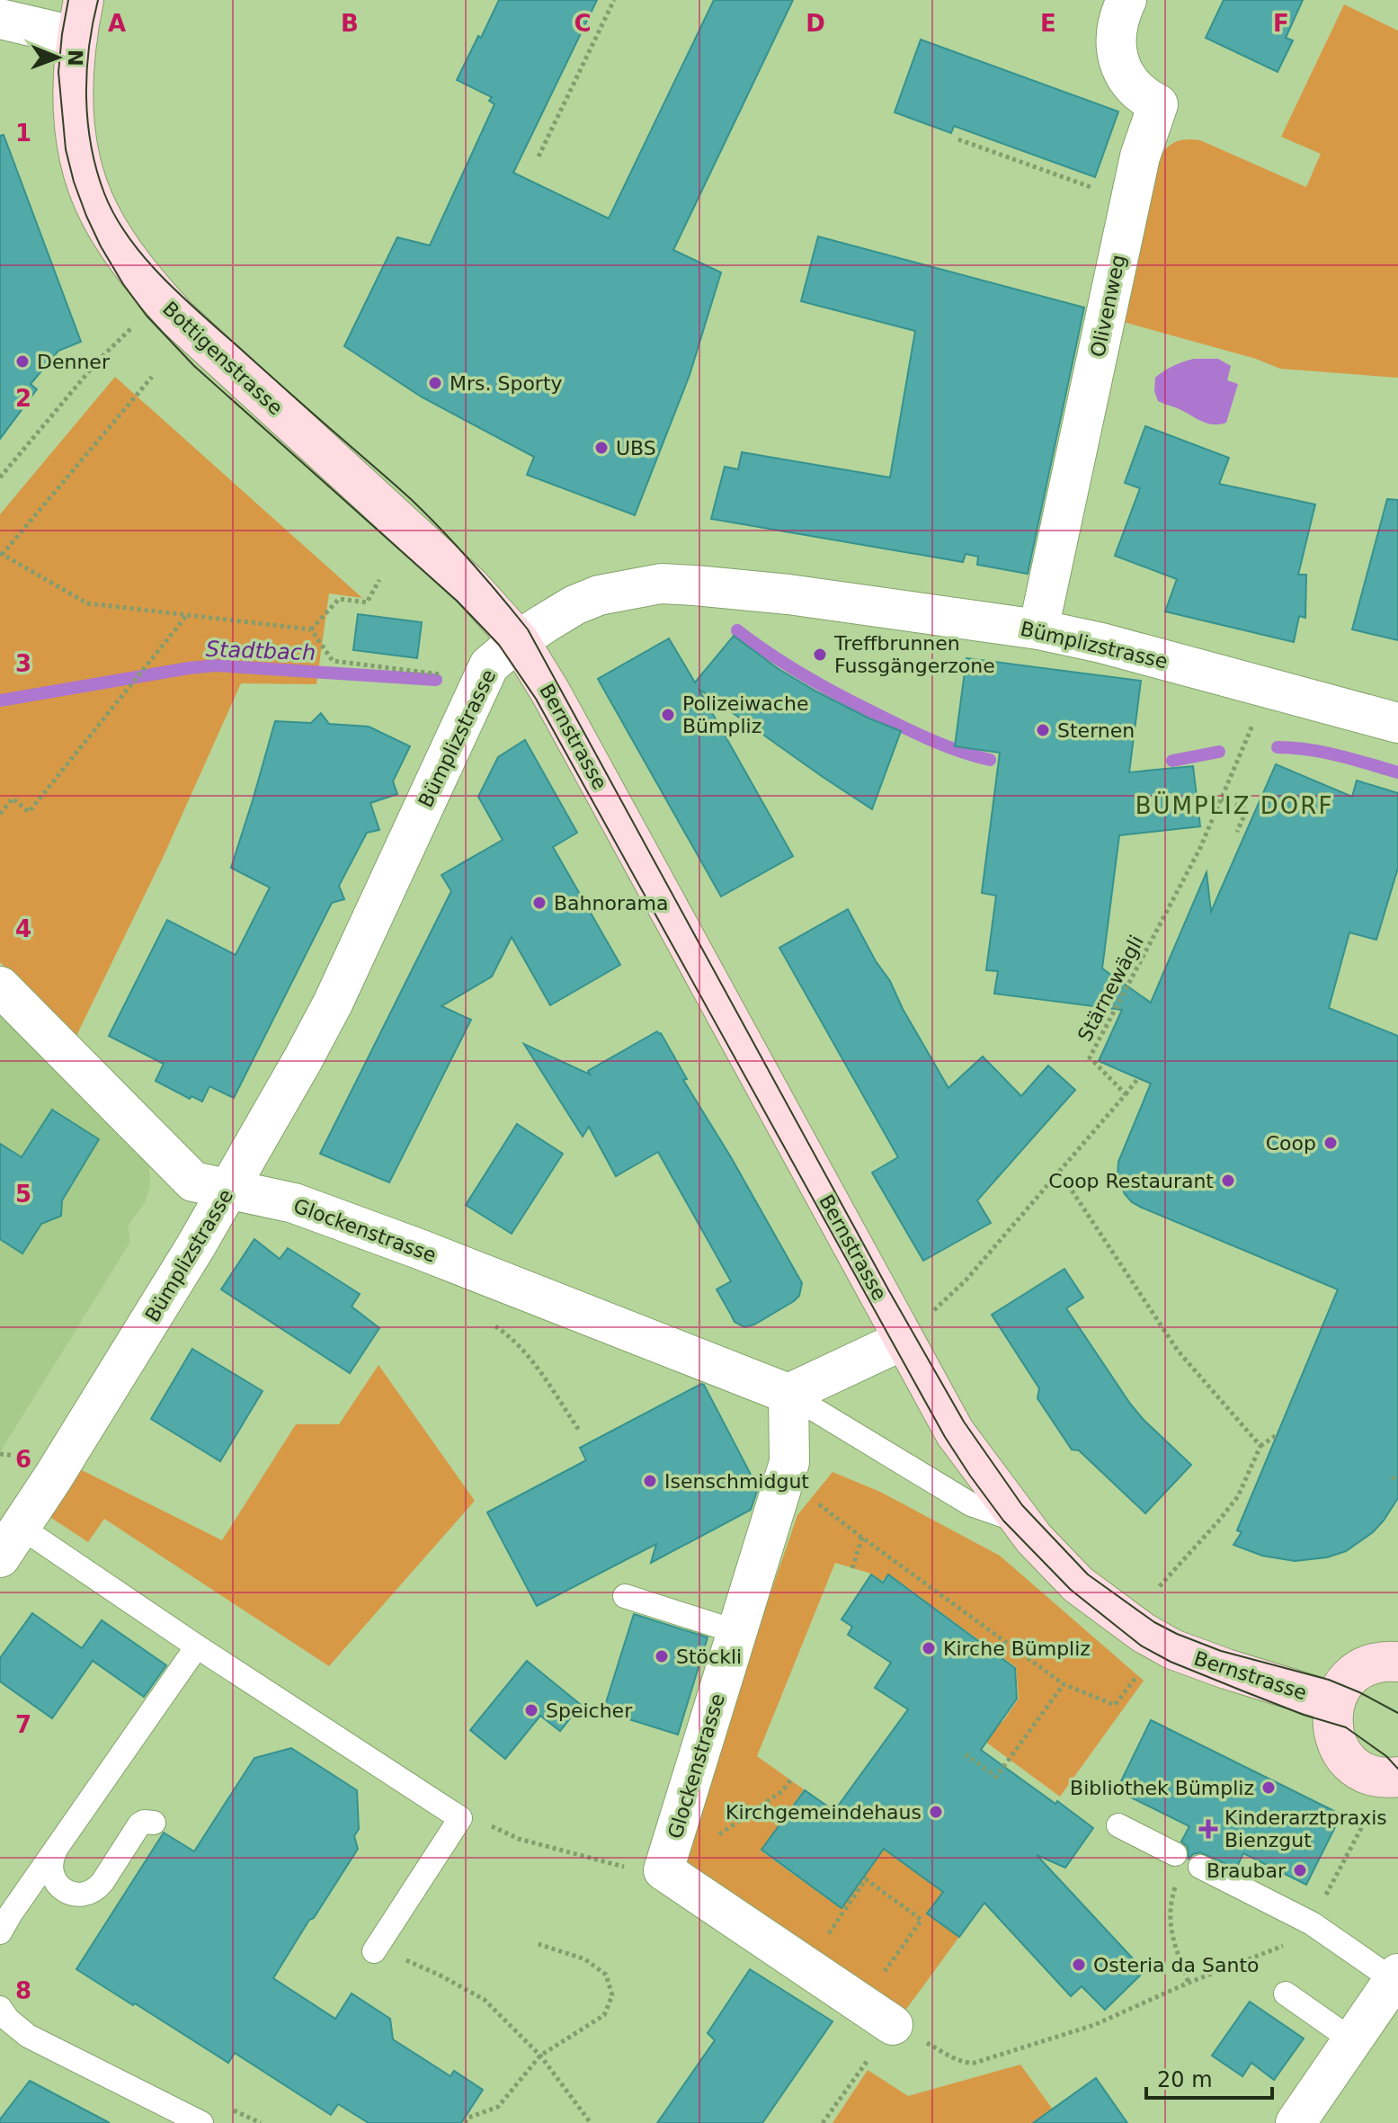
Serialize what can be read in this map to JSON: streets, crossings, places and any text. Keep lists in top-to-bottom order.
{
  "streets": {
    "street": [
      "Olivenweg",
      "Bottigenstrasse",
      "Bümplizstrasse",
      "Bernstrasse",
      "Glockenstrasse"
    ],
    "path": ["Stärnewägli"]
  },
  "crossings": [
    ["Olivenweg", "Bümplizstrasse"],
    ["Bottigenstrasse", "Bümplizstrasse"],
    ["Bottigenstrasse", "Bernstrasse"],
    ["Bümplizstrasse", "Bernstrasse"],
    ["Bümplizstrasse", "Stärnewägli"],
    ["Bümplizstrasse", "Glockenstrasse"],
    ["Bernstrasse", "Glockenstrasse"]
  ],
  "districts": ["BÜMPLIZ DORF"],
  "water": ["Stadtbach"],
  "places": {
    "other": [
      "Denner",
      "Mrs. Sporty",
      "UBS",
      "Treffbrunnen Fussgängerzone",
      "Polizeiwache Bümpliz",
      "Sternen",
      "Bahnorama",
      "Coop",
      "Coop Restaurant",
      "Isenschmidgut",
      "Kirche Bümpliz",
      "Stöckli",
      "Speicher",
      "Bibliothek Bümpliz",
      "Kirchgemeindehaus",
      "Braubar",
      "Osteria da Santo"
    ],
    "health": ["Kinderarztpraxis Bienzgut"]
  },
  "scale_bar": "20 m",
  "north": "right",
  "grid": {
    "columns": [
      "A",
      "B",
      "C",
      "D",
      "E",
      "F"
    ],
    "rows": [
      "1",
      "2",
      "3",
      "4",
      "5",
      "6",
      "7",
      "8"
    ]
  }
}
